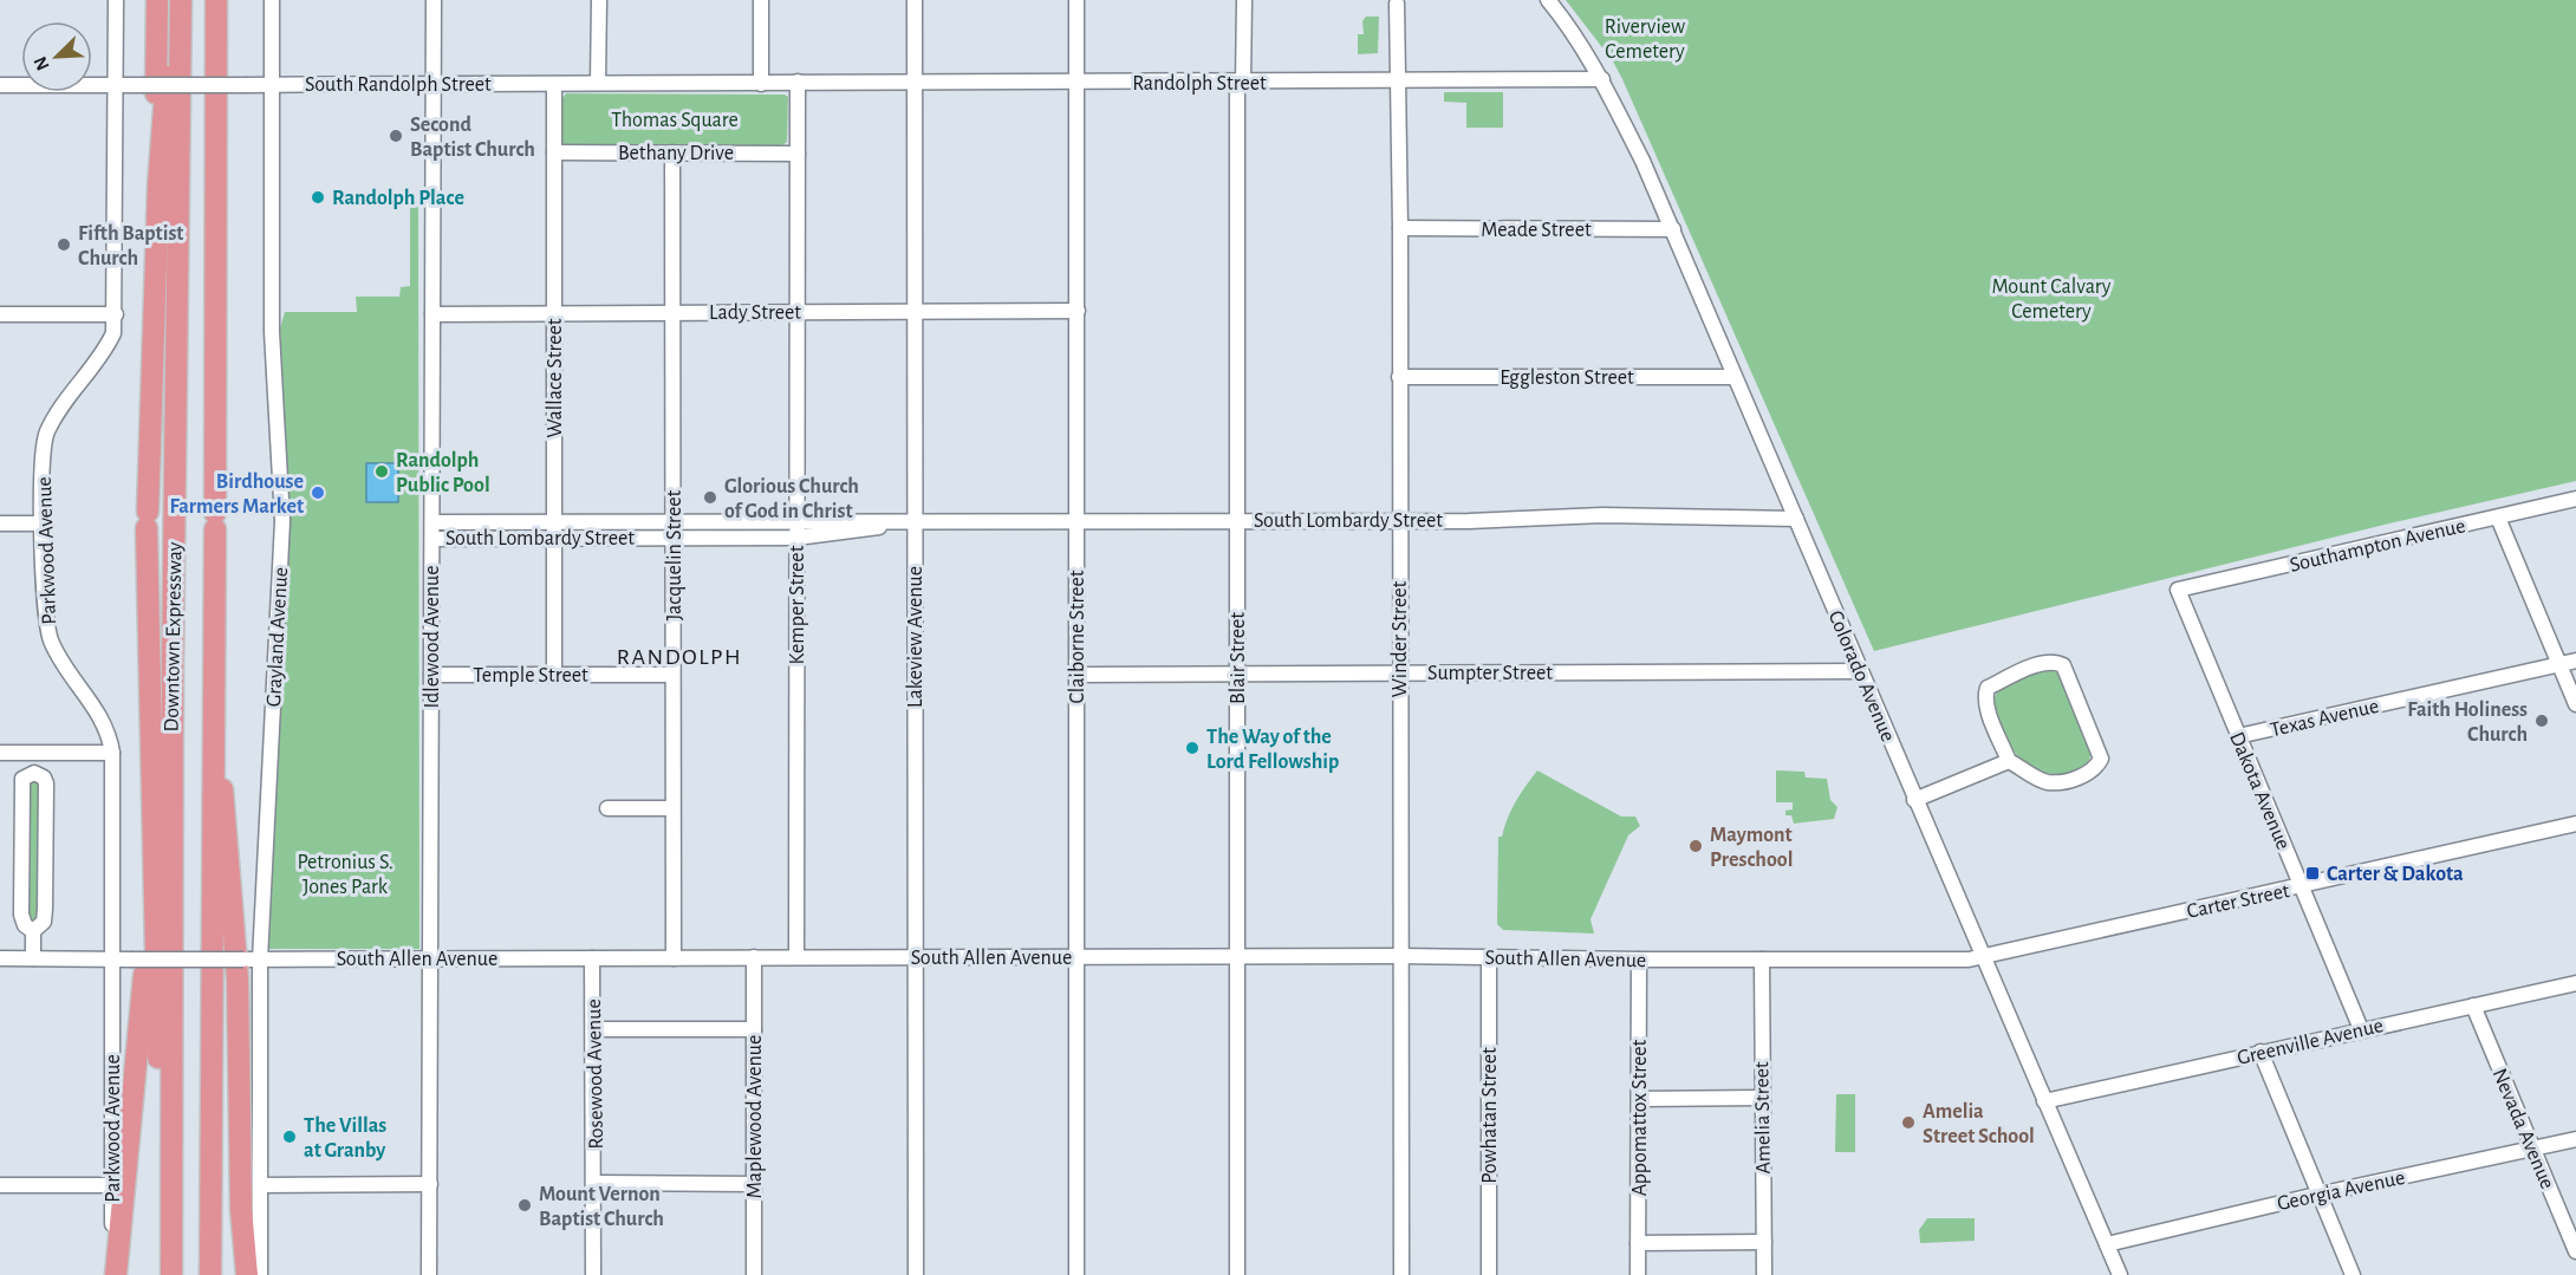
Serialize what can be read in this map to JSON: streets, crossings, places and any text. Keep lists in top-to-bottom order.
{
  "streets": {
    "highway": ["Downtown Expressway"],
    "street": [
      "Randolph Street",
      "South Randolph Street",
      "Bethany Drive",
      "Meade Street",
      "Lady Street",
      "Eggleston Street",
      "Wallace Street",
      "South Lombardy Street",
      "Southampton Avenue",
      "Parkwood Avenue",
      "Jacquelin Street",
      "Kemper Street",
      "Grayland Avenue",
      "Idlewood Avenue",
      "Lakeview Avenue",
      "Claiborne Street",
      "Winder Street",
      "Blair Street",
      "Sumpter Street",
      "Temple Street",
      "Colorado Avenue",
      "Texas Avenue",
      "Dakota Avenue",
      "Carter Street",
      "South Allen Avenue",
      "Greenville Avenue",
      "Rosewood Avenue",
      "Powhatan Street",
      "Maplewood Avenue",
      "Appomattox Street",
      "Amelia Street",
      "Nevada Avenue",
      "Georgia Avenue"
    ]
  },
  "crossings": [
    ["Randolph Street", "South Randolph Street"],
    ["Randolph Street", "Kemper Street"],
    ["Randolph Street", "Lakeview Avenue"],
    ["Randolph Street", "Claiborne Street"],
    ["Randolph Street", "Winder Street"],
    ["Randolph Street", "Blair Street"],
    ["Randolph Street", "Colorado Avenue"],
    ["South Randolph Street", "Wallace Street"],
    ["South Randolph Street", "Parkwood Avenue"],
    ["South Randolph Street", "Kemper Street"],
    ["South Randolph Street", "Grayland Avenue"],
    ["South Randolph Street", "Idlewood Avenue"],
    ["Bethany Drive", "Wallace Street"],
    ["Bethany Drive", "Jacquelin Street"],
    ["Bethany Drive", "Kemper Street"],
    ["Meade Street", "Winder Street"],
    ["Meade Street", "Colorado Avenue"],
    ["Lady Street", "Wallace Street"],
    ["Lady Street", "Jacquelin Street"],
    ["Lady Street", "Kemper Street"],
    ["Lady Street", "Idlewood Avenue"],
    ["Lady Street", "Lakeview Avenue"],
    ["Lady Street", "Claiborne Street"],
    ["Eggleston Street", "Winder Street"],
    ["Eggleston Street", "Colorado Avenue"],
    ["Wallace Street", "South Lombardy Street"],
    ["Wallace Street", "Temple Street"],
    ["South Lombardy Street", "Jacquelin Street"],
    ["South Lombardy Street", "Kemper Street"],
    ["South Lombardy Street", "Idlewood Avenue"],
    ["South Lombardy Street", "Lakeview Avenue"],
    ["South Lombardy Street", "Claiborne Street"],
    ["South Lombardy Street", "Winder Street"],
    ["South Lombardy Street", "Blair Street"],
    ["South Lombardy Street", "Colorado Avenue"],
    ["Southampton Avenue", "Dakota Avenue"],
    ["Parkwood Avenue", "South Allen Avenue"],
    ["Jacquelin Street", "Temple Street"],
    ["Jacquelin Street", "South Allen Avenue"],
    ["Kemper Street", "South Allen Avenue"],
    ["Grayland Avenue", "South Allen Avenue"],
    ["Idlewood Avenue", "Temple Street"],
    ["Idlewood Avenue", "South Allen Avenue"],
    ["Lakeview Avenue", "South Allen Avenue"],
    ["Claiborne Street", "Sumpter Street"],
    ["Claiborne Street", "South Allen Avenue"],
    ["Winder Street", "Sumpter Street"],
    ["Winder Street", "South Allen Avenue"],
    ["Blair Street", "Sumpter Street"],
    ["Blair Street", "South Allen Avenue"],
    ["Sumpter Street", "Colorado Avenue"],
    ["Colorado Avenue", "Carter Street"],
    ["Colorado Avenue", "South Allen Avenue"],
    ["Colorado Avenue", "Greenville Avenue"],
    ["Colorado Avenue", "Georgia Avenue"],
    ["Texas Avenue", "Dakota Avenue"],
    ["Dakota Avenue", "Carter Street"],
    ["Dakota Avenue", "Greenville Avenue"],
    ["Carter Street", "South Allen Avenue"],
    ["South Allen Avenue", "Rosewood Avenue"],
    ["South Allen Avenue", "Powhatan Street"],
    ["South Allen Avenue", "Maplewood Avenue"],
    ["South Allen Avenue", "Appomattox Street"],
    ["South Allen Avenue", "Amelia Street"],
    ["Greenville Avenue", "Nevada Avenue"],
    ["Nevada Avenue", "Georgia Avenue"]
  ],
  "districts": ["RANDOLPH"],
  "parks": [
    "Riverview Cemetery",
    "Thomas Square",
    "Mount Calvary Cemetery",
    "Petronius S. Jones Park"
  ],
  "places": {
    "other": [
      "Second Baptist Church",
      "Randolph Place",
      "Fifth Baptist Church",
      "Randolph Public Pool",
      "Birdhouse Farmers Market",
      "Glorious Church of God in Christ",
      "Faith Holiness Church",
      "The Way of the Lord Fellowship",
      "Maymont Preschool",
      "Amelia Street School",
      "The Villas at Granby",
      "Mount Vernon Baptist Church"
    ],
    "transit": ["Carter & Dakota"]
  },
  "north": "bottom left"
}
